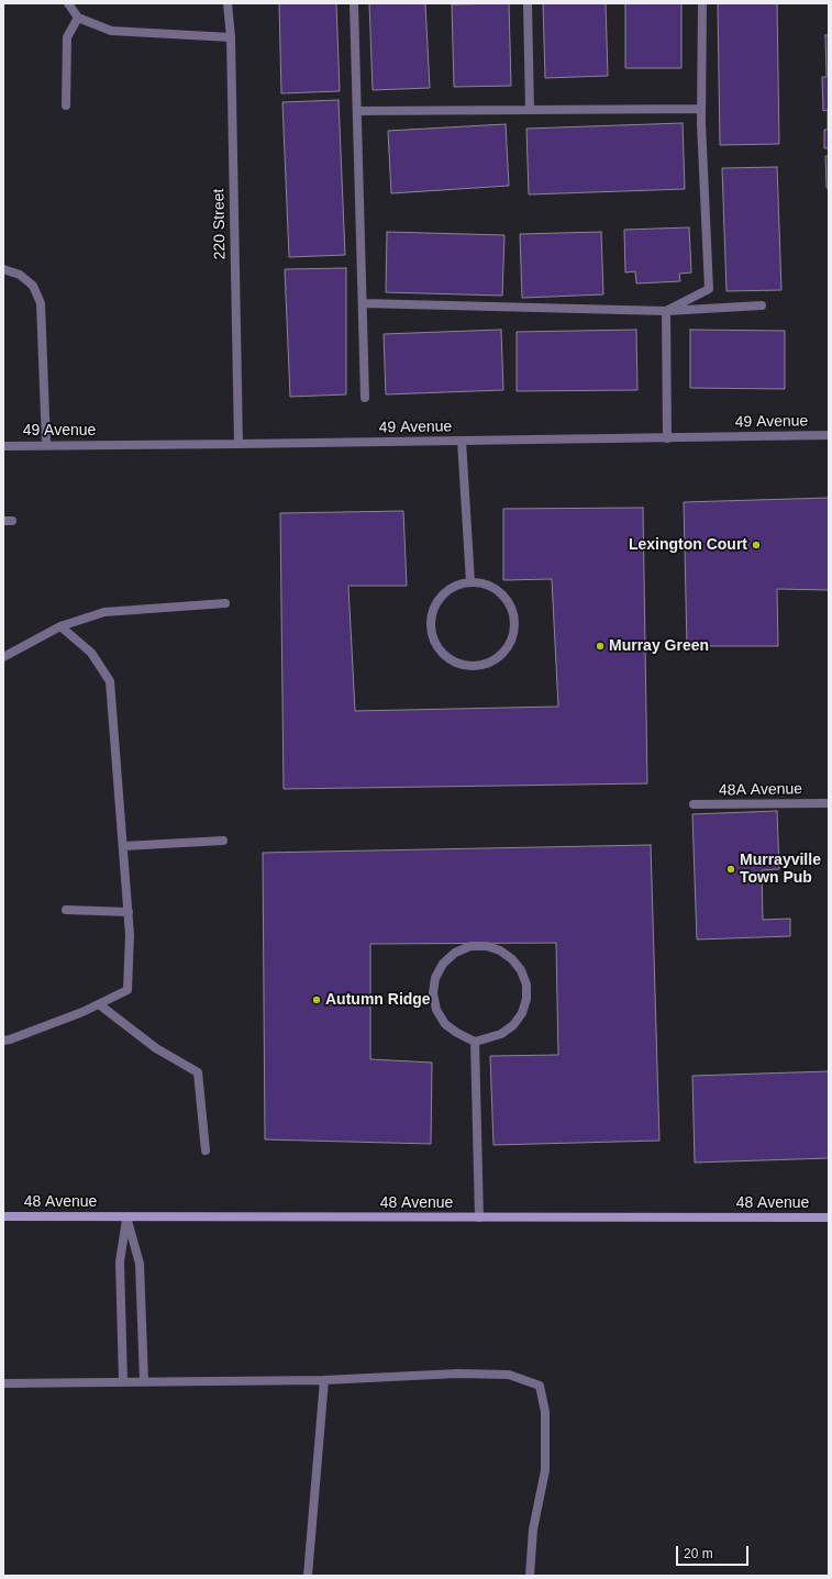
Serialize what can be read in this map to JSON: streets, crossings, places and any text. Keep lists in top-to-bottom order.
{
  "streets": {
    "main road": ["48 Avenue"],
    "street": ["220 Street", "49 Avenue", "48A Avenue"]
  },
  "crossings": [
    ["220 Street", "49 Avenue"]
  ],
  "places": [
    "Lexington Court",
    "Murray Green",
    "Murrayville Town Pub",
    "Autumn Ridge"
  ],
  "scale_bar": "20 m"
}
